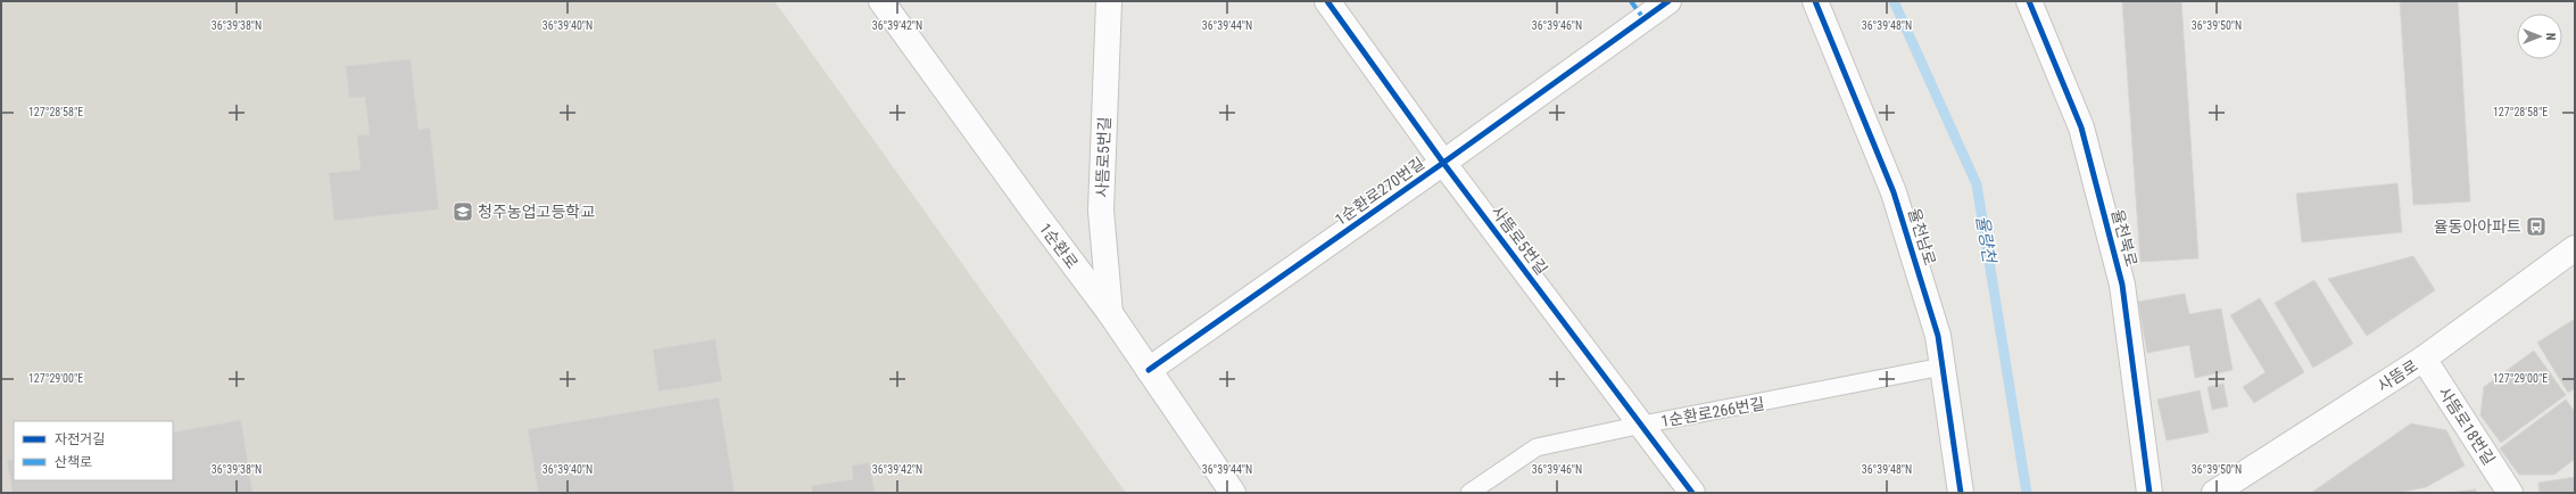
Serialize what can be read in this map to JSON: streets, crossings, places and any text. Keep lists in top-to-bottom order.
{
  "streets": {
    "street": [
      "사뜸로5번길",
      "1순환로270번길",
      "율천남로",
      "율천북로",
      "1순환로",
      "사뜸로",
      "사뜸로18번길"
    ],
    "lane": ["1순환로266번길"]
  },
  "crossings": [
    ["사뜸로5번길", "1순환로270번길"],
    ["사뜸로5번길", "1순환로"],
    ["사뜸로5번길", "1순환로266번길"],
    ["1순환로270번길", "1순환로"],
    ["율천남로", "1순환로266번길"],
    ["사뜸로", "사뜸로18번길"]
  ],
  "water": ["율량천"],
  "places": {
    "school or university": ["청주농업고등학교"],
    "bus stop": ["율동아아파트"]
  },
  "legend": ["자전거길", "산책로"],
  "north": "right",
  "coordinates": [
    "36°39'38\"N",
    "36°39'40\"N",
    "36°39'42\"N",
    "36°39'44\"N",
    "36°39'46\"N",
    "36°39'48\"N",
    "36°39'50\"N",
    "127°28'58\"E",
    "127°29'00\"E"
  ]
}
